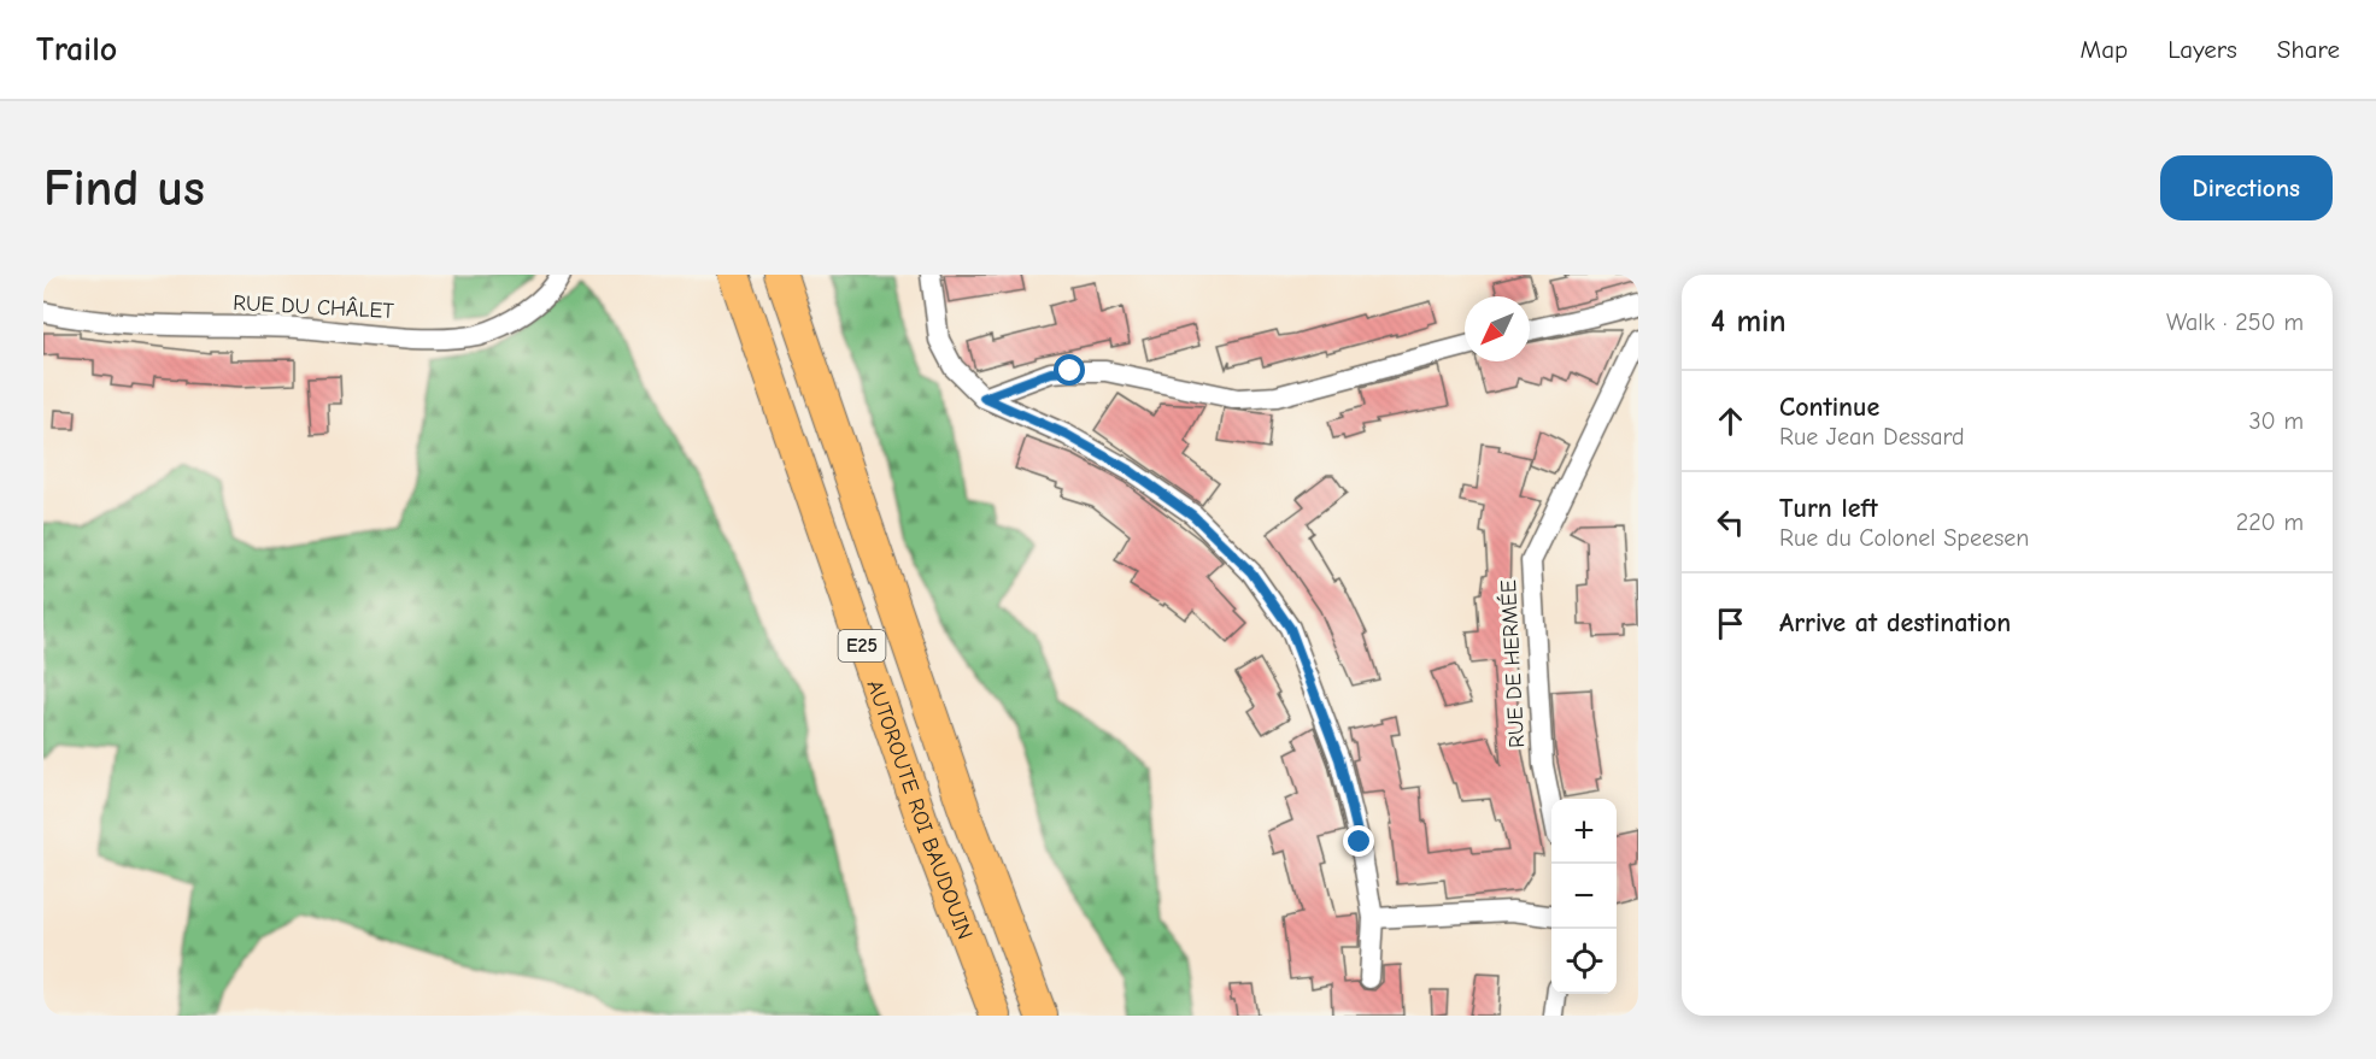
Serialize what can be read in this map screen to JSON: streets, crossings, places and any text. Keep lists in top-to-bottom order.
{
  "streets": {
    "highway": ["E25", "AUTOROUTE ROI BAUDOUIN"],
    "street": ["RUE DU CHÂLET", "RUE DE HERMÉE"]
  },
  "north": "bottom left",
  "page": {
    "header": "Trailo",
    "nav": ["Map", "Layers", "Share"],
    "buttons": "Directions",
    "title": "Find us",
    "heading": ["4 min", "Walk · 250 m"],
    "list": [
      ["Continue", "Rue Jean Dessard", "30 m"],
      ["Turn left", "Rue du Colonel Speesen", "220 m"],
      "Arrive at destination"
    ],
    "map_buttons": ["+", "−"]
  }
}
